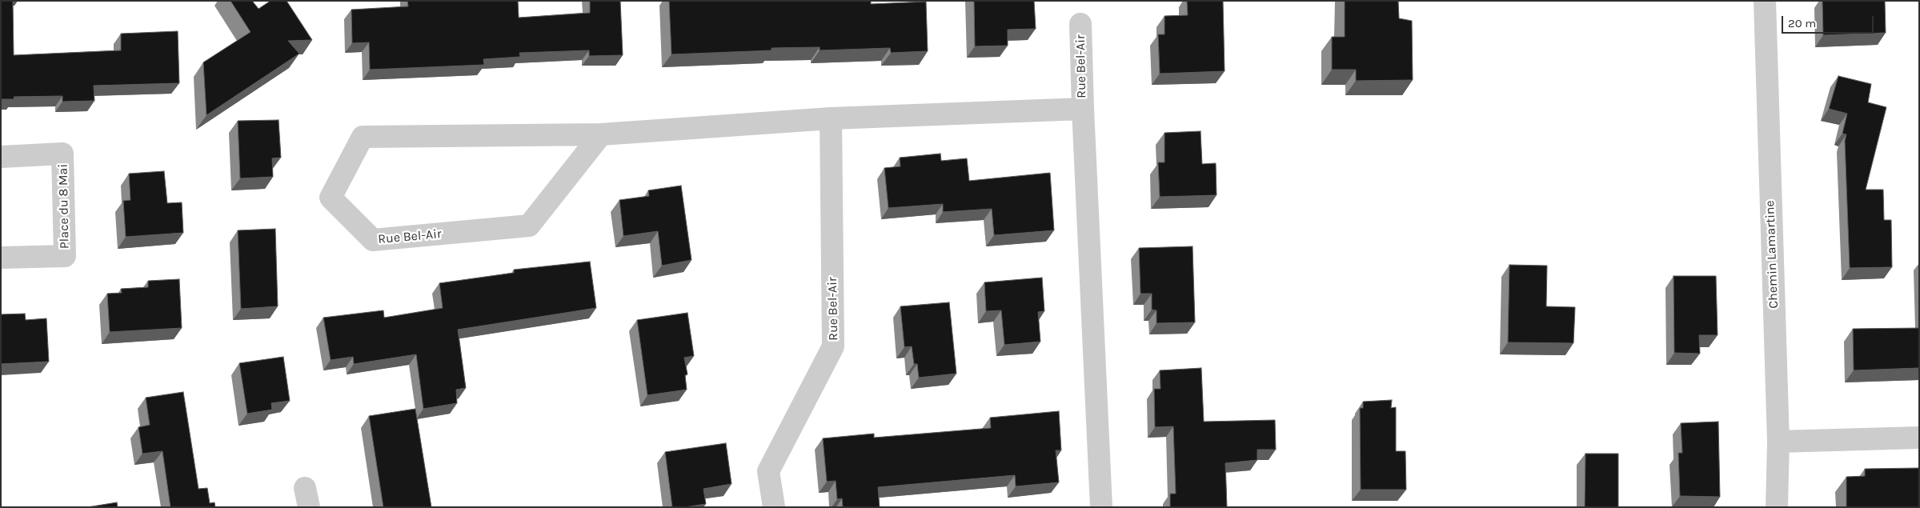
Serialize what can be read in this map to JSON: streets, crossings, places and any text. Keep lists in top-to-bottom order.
{
  "streets": {
    "street": ["Rue Bel-Air", "Place du 8 Mai", "Chemin Lamartine"]
  },
  "scale_bar": "20 m"
}
